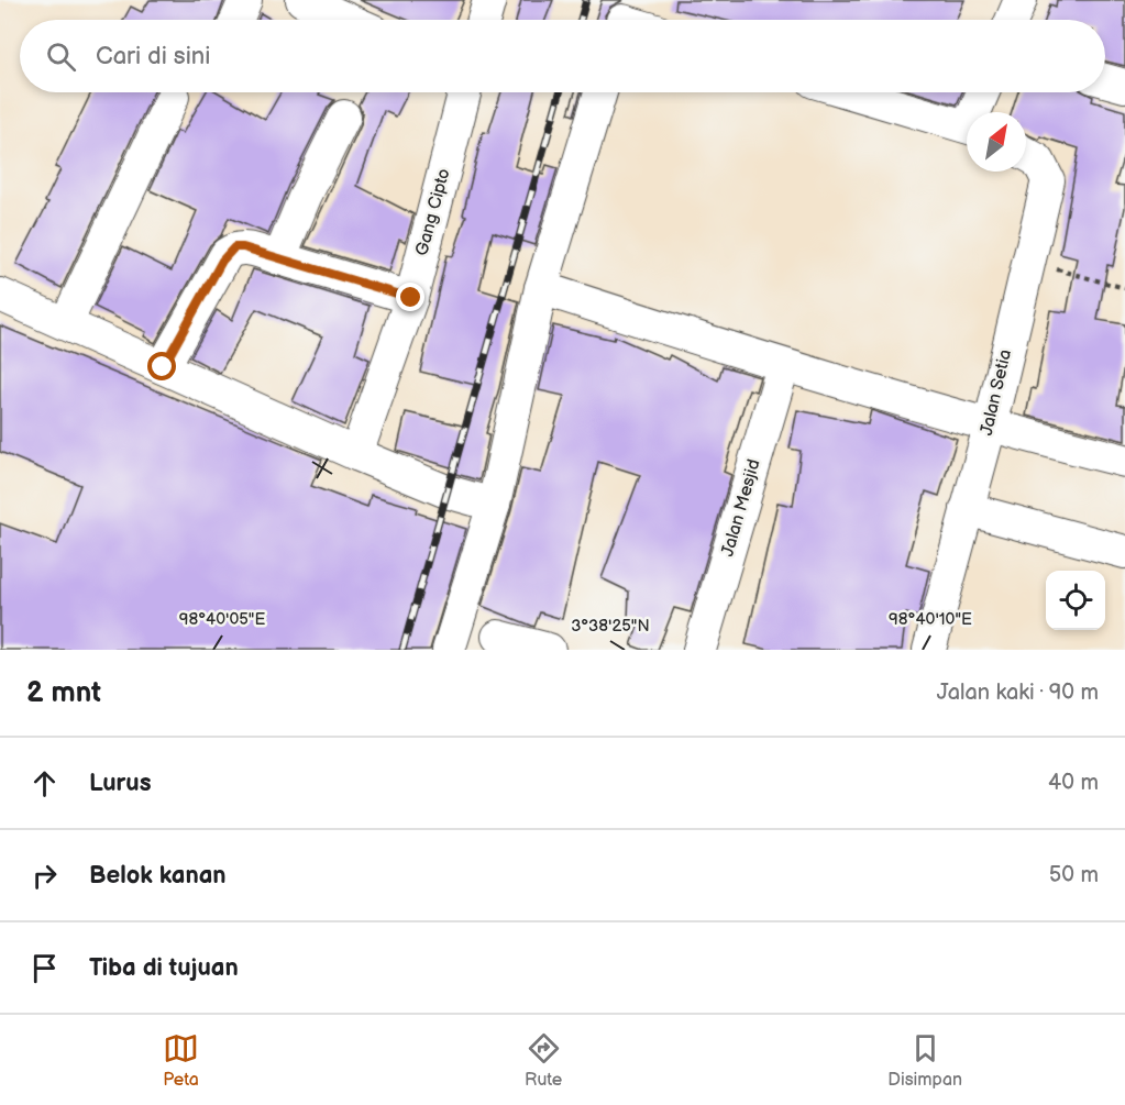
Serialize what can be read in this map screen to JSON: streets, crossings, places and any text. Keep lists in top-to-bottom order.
{
  "streets": {
    "street": ["Gang Cipto", "Jalan Setia", "Jalan Mesjid"]
  },
  "north": "top right",
  "page": {
    "search": "Cari di sini",
    "heading": ["2 mnt", "Jalan kaki · 90 m"],
    "list": [
      ["Lurus", "40 m"],
      ["Belok kanan", "50 m"],
      "Tiba di tujuan"
    ],
    "nav": ["Peta", "Rute", "Disimpan"]
  },
  "coordinates": ["98°40'05\"E", "98°40'10\"E", "3°38'25\"N"]
}
